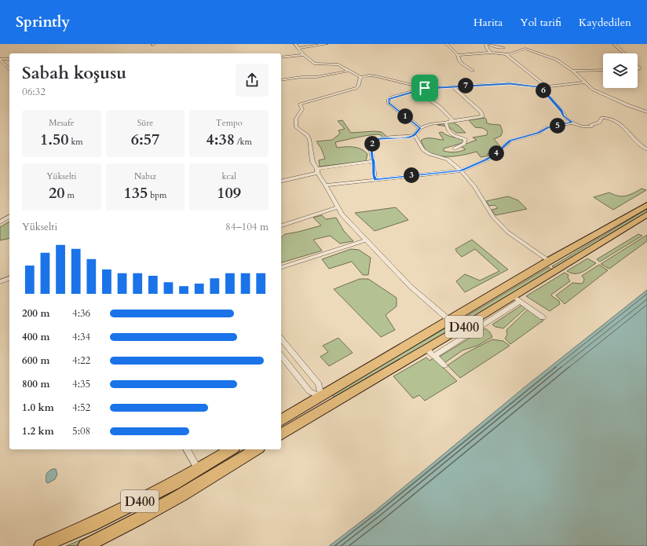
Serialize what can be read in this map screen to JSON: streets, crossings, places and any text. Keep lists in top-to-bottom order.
{
  "streets": {
    "highway": ["D400"]
  },
  "page": {
    "header": "Sprintly",
    "nav": ["Harita", "Yol tarifi", "Kaydedilen"],
    "heading": ["Sabah koşusu", "06:32"],
    "pins": [
      "7",
      "6",
      "1",
      "5",
      "2",
      "4",
      "3"
    ],
    "stats": [
      ["Mesafe", "1.50 km"],
      ["Süre", "6:57"],
      ["Tempo", "4:38 /km"],
      ["Yükselti", "20 m"],
      ["Nabız", "135 bpm"],
      ["kcal", "109"]
    ],
    "chart": ["Yükselti", "84–104 m"],
    "list": [
      {
        "name": "200 m",
        "note": "4:36"
      },
      {
        "name": "400 m",
        "note": "4:34"
      },
      {
        "name": "600 m",
        "note": "4:22"
      },
      {
        "name": "800 m",
        "note": "4:35"
      },
      {
        "name": "1.0 km",
        "note": "4:52"
      },
      {
        "name": "1.2 km",
        "note": "5:08"
      }
    ]
  }
}
